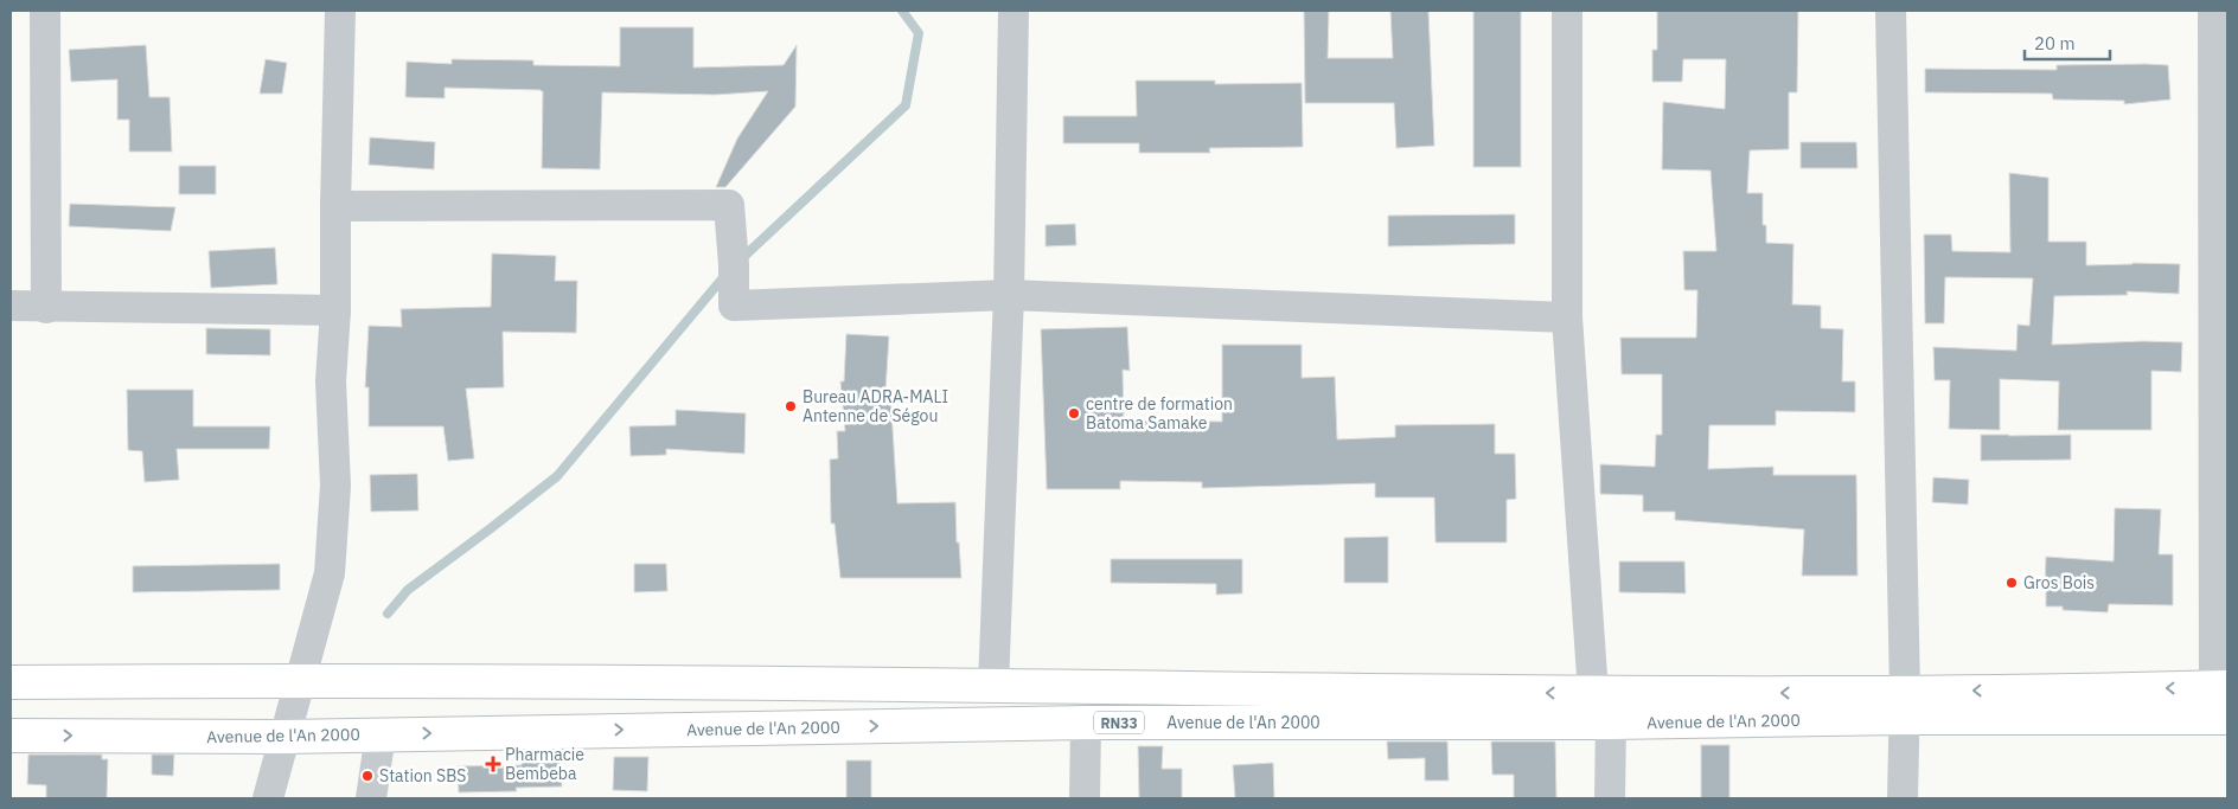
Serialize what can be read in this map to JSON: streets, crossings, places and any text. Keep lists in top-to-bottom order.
{
  "streets": {
    "main road": ["Avenue de l'An 2000", "RN33"]
  },
  "places": {
    "other": [
      "Bureau ADRA-MALI Antenne de Ségou",
      "centre de formation Batoma Samake",
      "Gros Bois",
      "Station SBS"
    ],
    "health": ["Pharmacie Bembeba"]
  },
  "scale_bar": "20 m"
}
